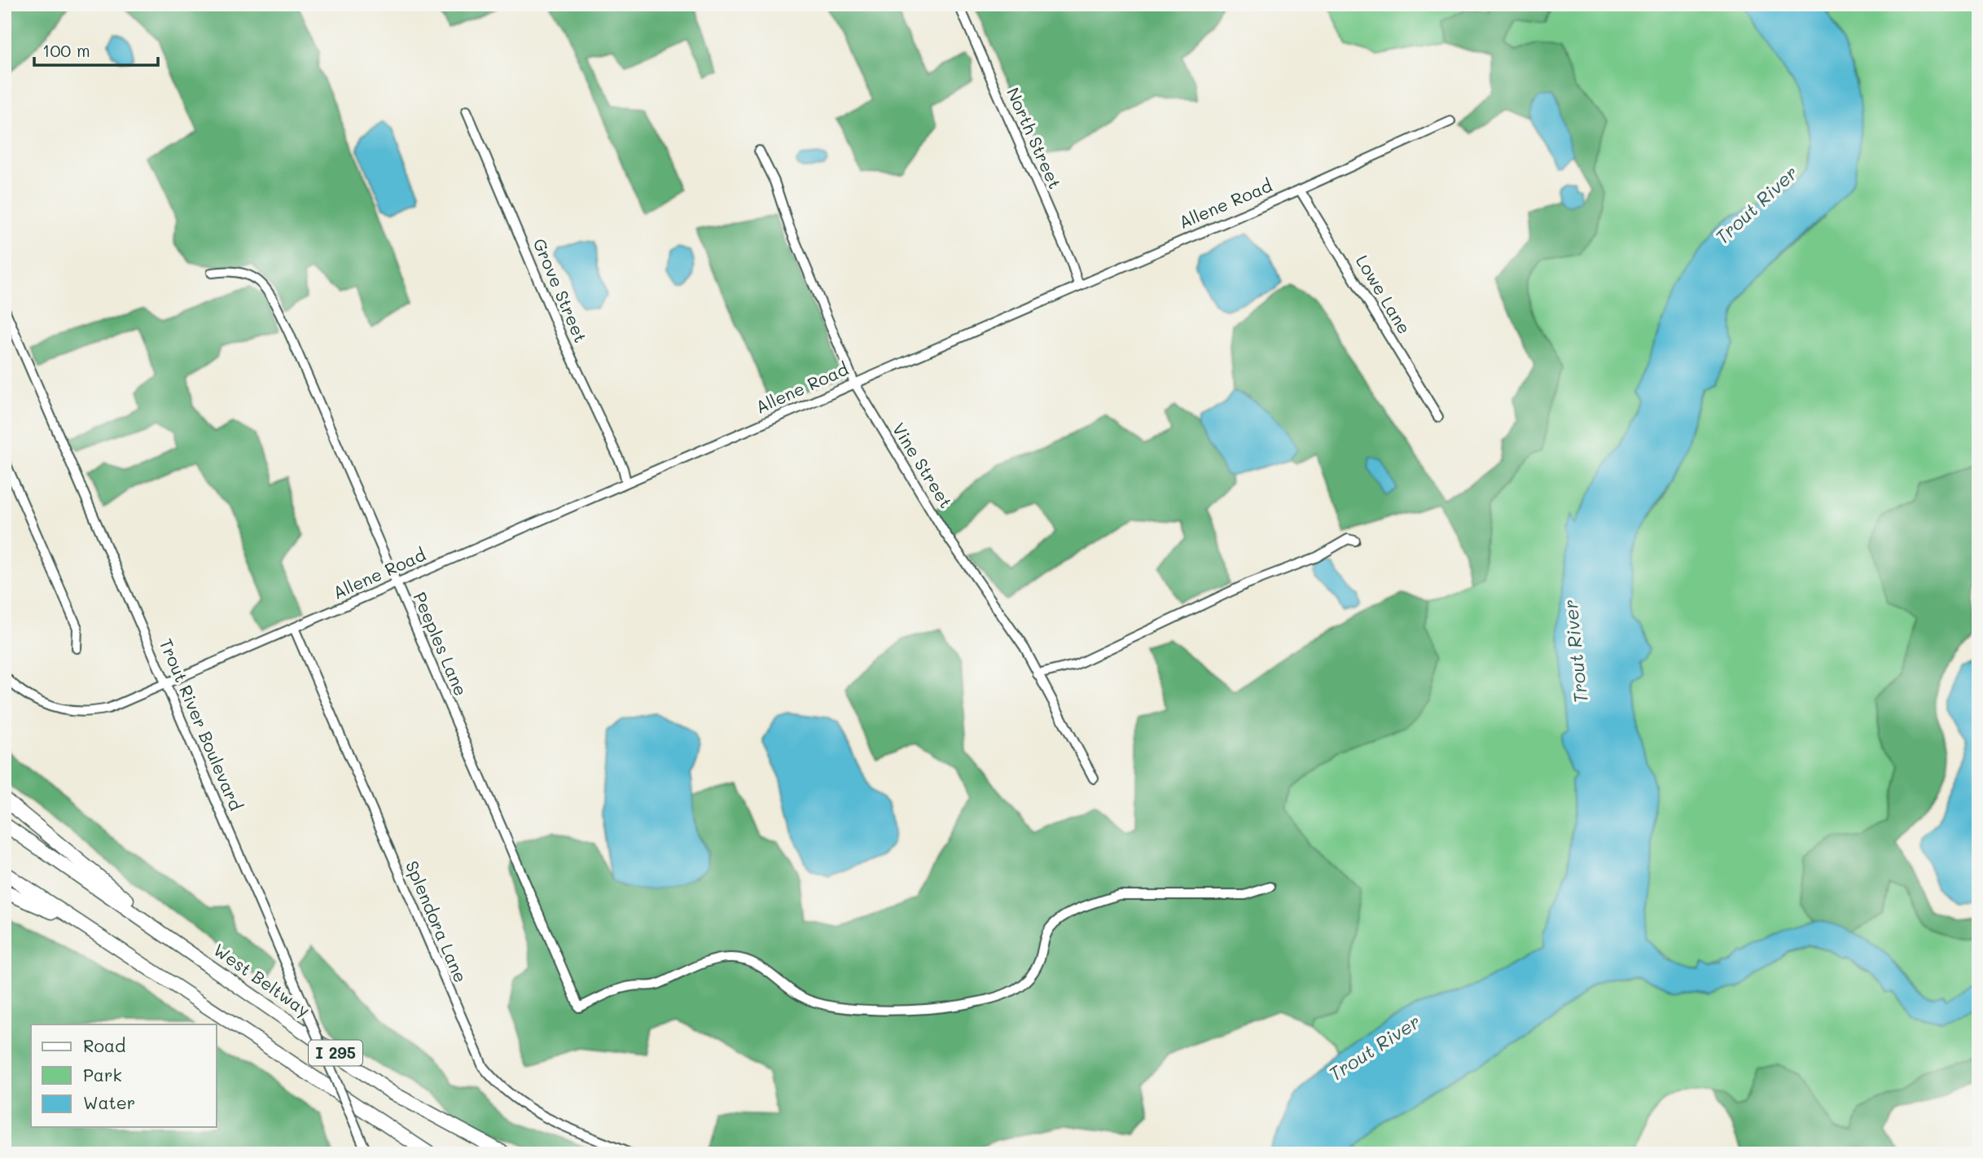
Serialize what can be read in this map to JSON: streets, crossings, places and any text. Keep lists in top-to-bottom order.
{
  "streets": {
    "highway": ["West Beltway", "I 295"],
    "street": [
      "North Street",
      "Allene Road",
      "Grove Street",
      "Lowe Lane",
      "Vine Street",
      "Peeples Lane",
      "Trout River Boulevard",
      "Splendora Lane"
    ]
  },
  "crossings": [
    ["North Street", "Allene Road"],
    ["Allene Road", "Grove Street"],
    ["Allene Road", "Lowe Lane"],
    ["Allene Road", "Vine Street"],
    ["Allene Road", "Peeples Lane"],
    ["Allene Road", "Trout River Boulevard"],
    ["Allene Road", "Splendora Lane"]
  ],
  "water": ["Trout River"],
  "legend": ["Road", "Park", "Water"],
  "scale_bar": "100 m"
}
